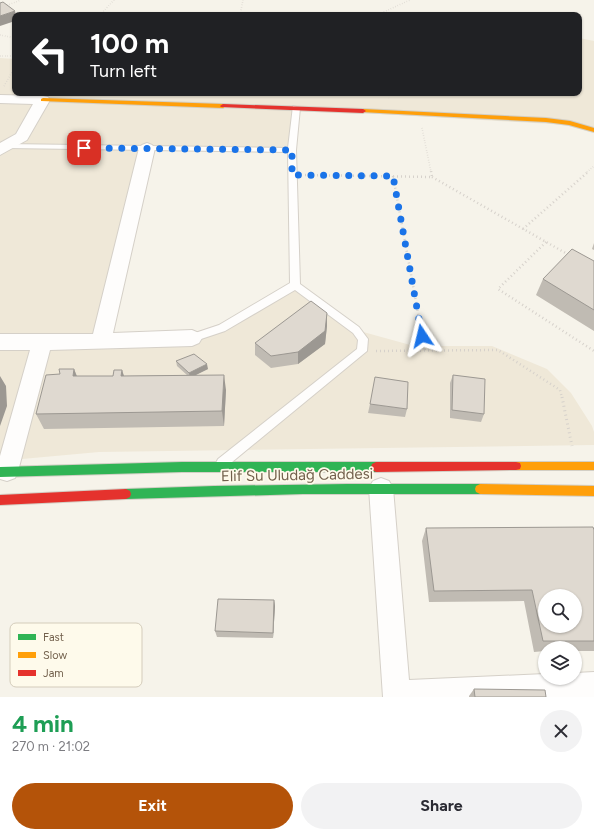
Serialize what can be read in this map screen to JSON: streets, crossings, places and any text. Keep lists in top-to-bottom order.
{
  "streets": {
    "main road": ["Elif Su Uludağ Caddesi"]
  },
  "legend": ["Fast", "Slow", "Jam"],
  "page": {
    "turn": ["100 m", "Turn left"],
    "heading": ["4 min", "270 m · 21:02"],
    "buttons": ["Exit", "Share"]
  }
}
